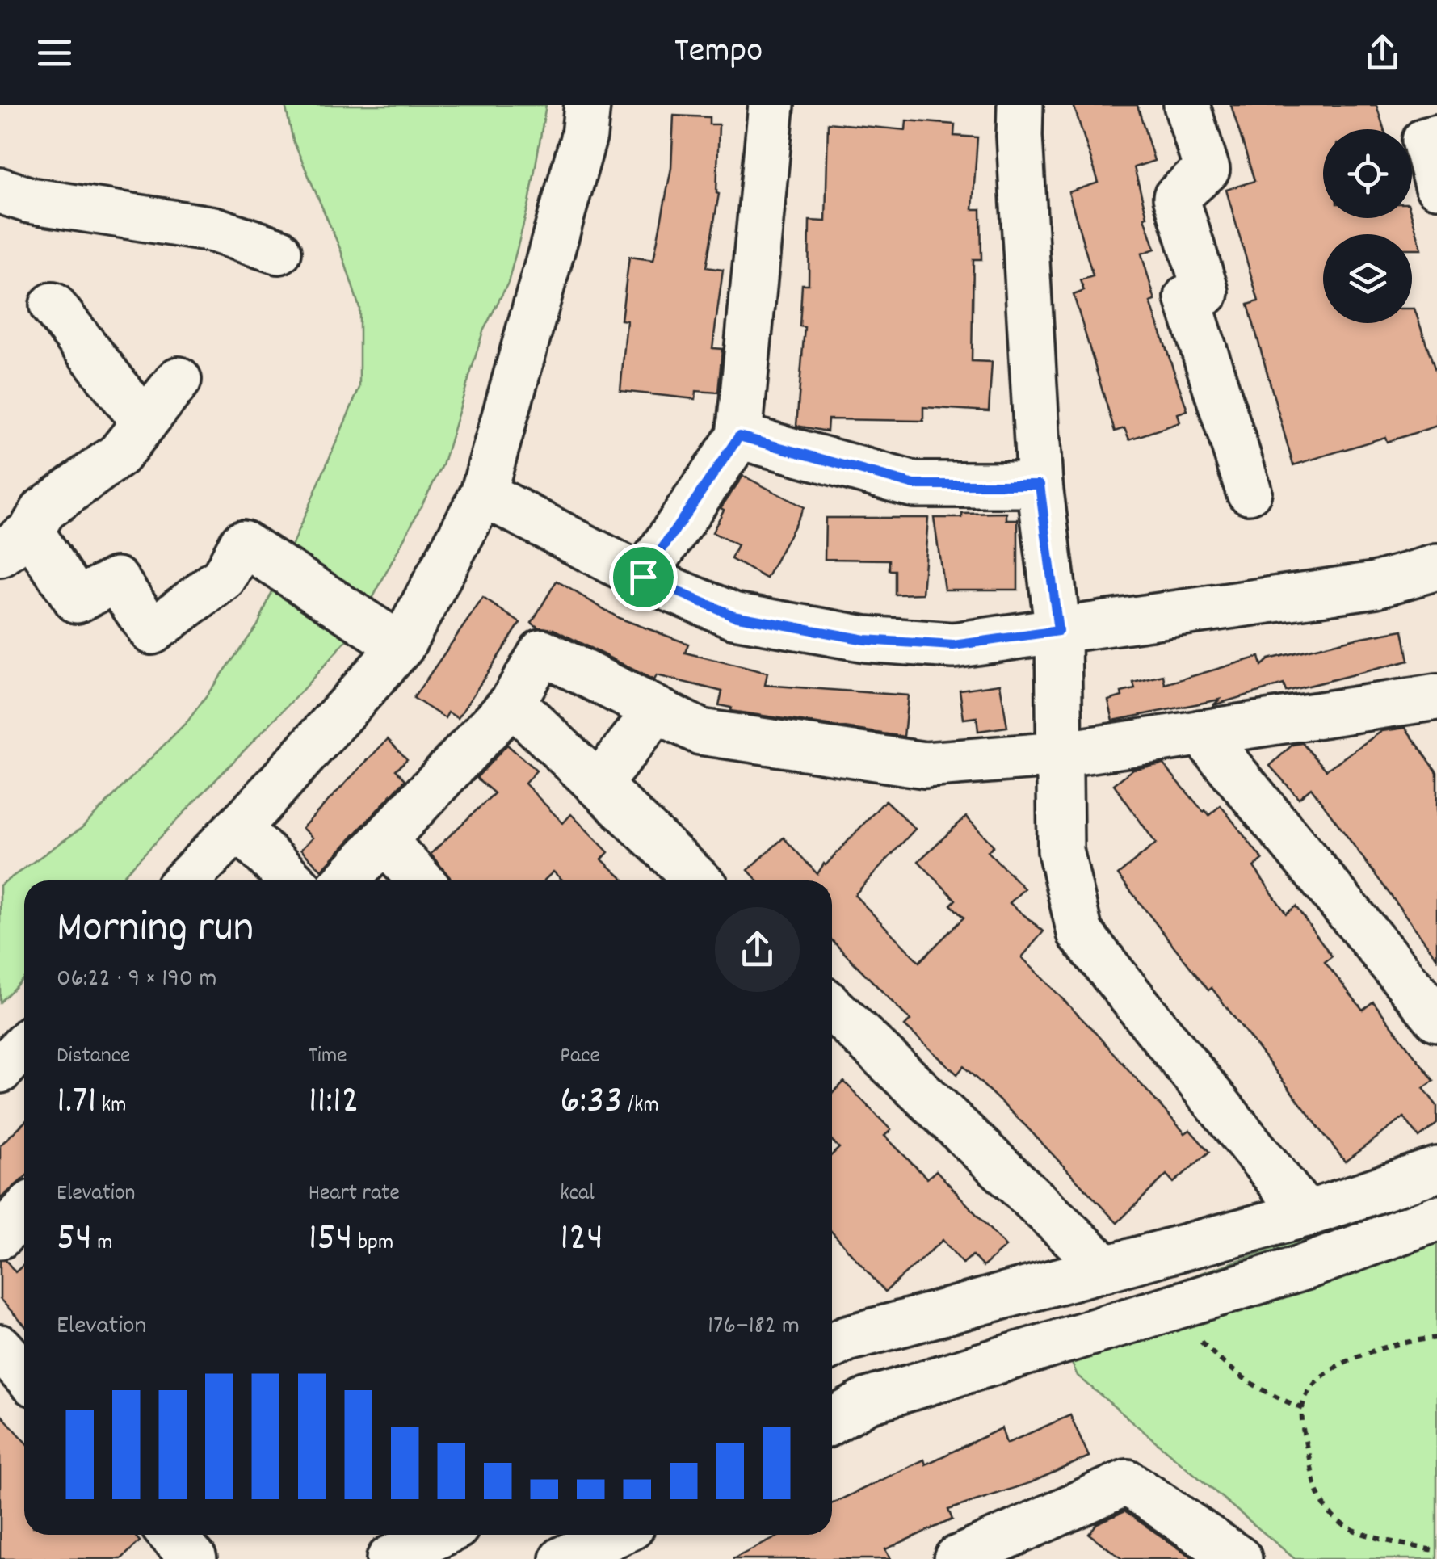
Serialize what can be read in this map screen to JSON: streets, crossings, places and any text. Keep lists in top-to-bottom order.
{
  "page": {
    "header": "Tempo",
    "heading": ["Morning run", "06:22 · 9 × 190 m"],
    "stats": [
      ["Distance", "1.71 km"],
      ["Time", "11:12"],
      ["Pace", "6:33 /km"],
      ["Elevation", "54 m"],
      ["Heart rate", "154 bpm"],
      ["kcal", "124"]
    ],
    "chart": ["Elevation", "176–182 m"]
  }
}
